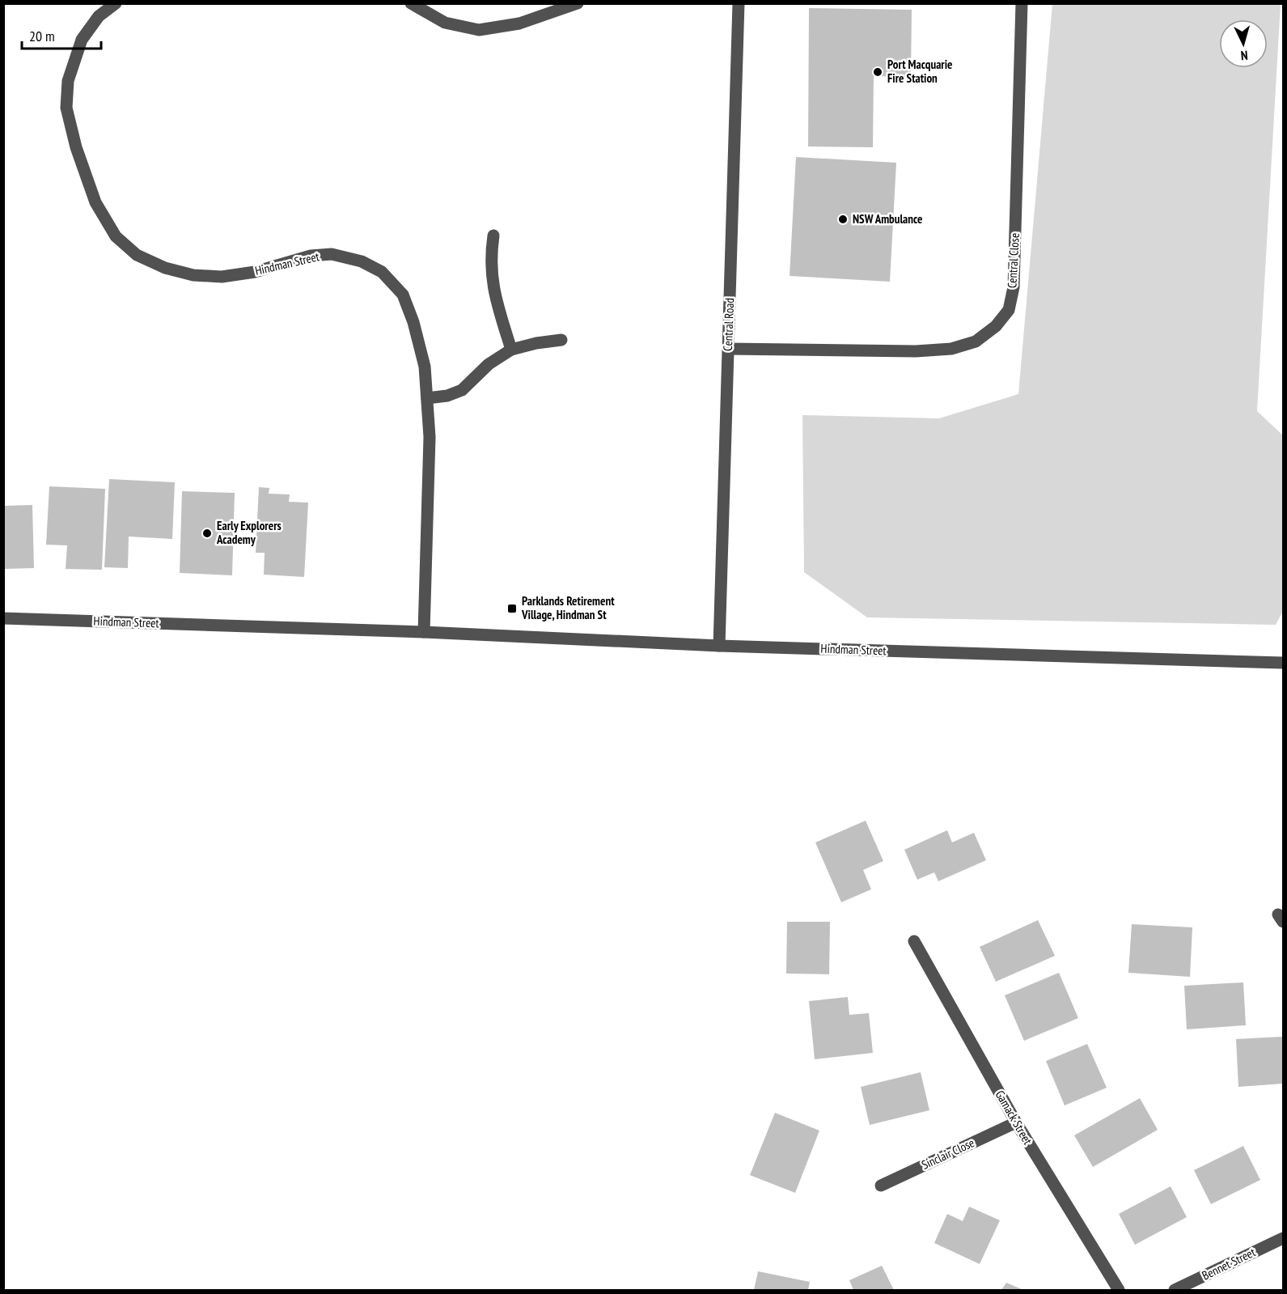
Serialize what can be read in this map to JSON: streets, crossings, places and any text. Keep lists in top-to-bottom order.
{
  "streets": {
    "street": [
      "Central Close",
      "Hindman Street",
      "Central Road",
      "Gamack Street",
      "Sinclair Close",
      "Bennet Street"
    ]
  },
  "crossings": [
    ["Central Close", "Central Road"],
    ["Hindman Street", "Central Road"],
    ["Gamack Street", "Sinclair Close"]
  ],
  "places": {
    "other": ["Port Macquarie Fire Station", "NSW Ambulance", "Early Explorers Academy"],
    "transit": ["Parklands Retirement Village, Hindman St"]
  },
  "scale_bar": "20 m",
  "north": "bottom"
}
